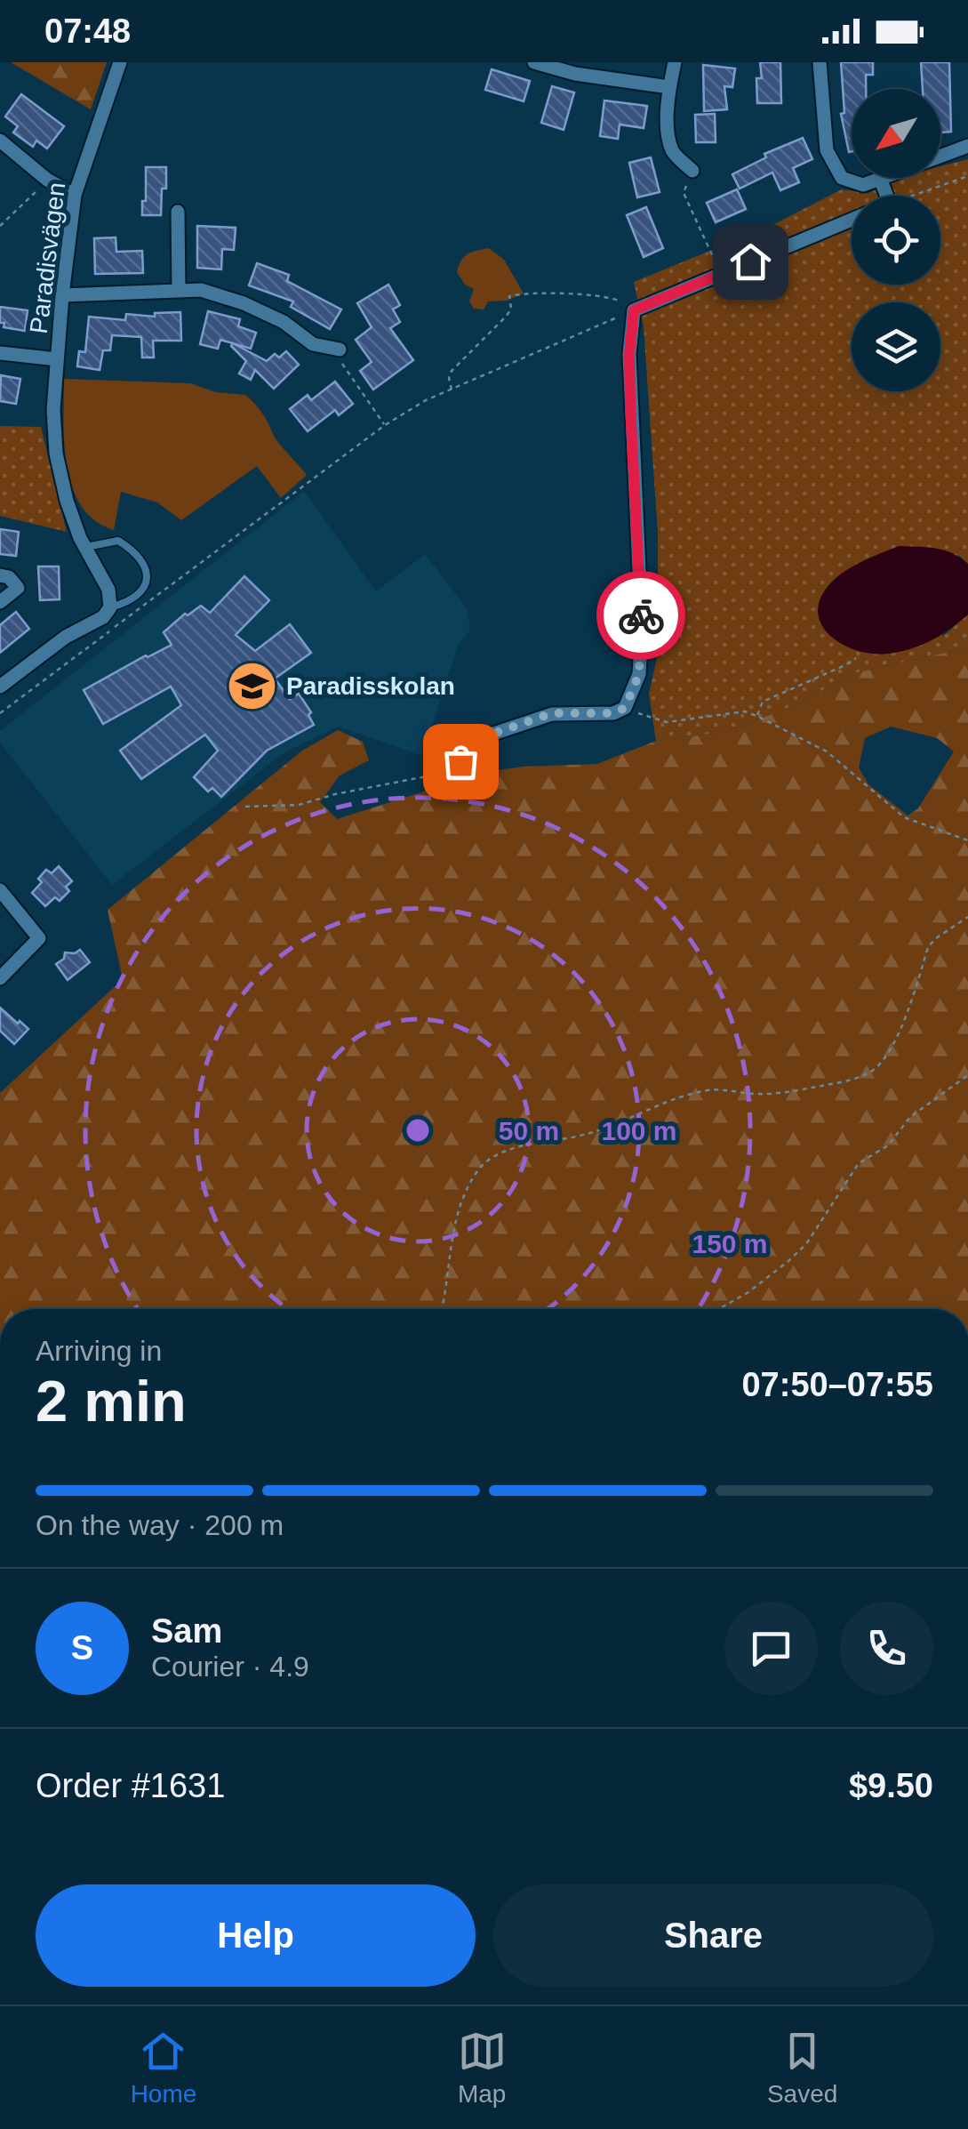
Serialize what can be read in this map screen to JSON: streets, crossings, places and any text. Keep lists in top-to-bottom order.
{
  "streets": {
    "street": ["Paradisvägen"]
  },
  "places": {
    "school or university": ["Paradisskolan"]
  },
  "north": "bottom left",
  "page": {
    "status": "07:48",
    "heading": ["2 min", "Arriving in", "07:50–07:55"],
    "panel": [
      "Sam",
      "Courier · 4.9",
      "Order #1631",
      "$9.50"
    ],
    "bar": "On the way · 200 m",
    "round": "S",
    "buttons": ["Help", "Share"],
    "tabs": ["Home", "Map", "Saved"]
  },
  "rings": ["50 m", "100 m", "150 m"]
}
